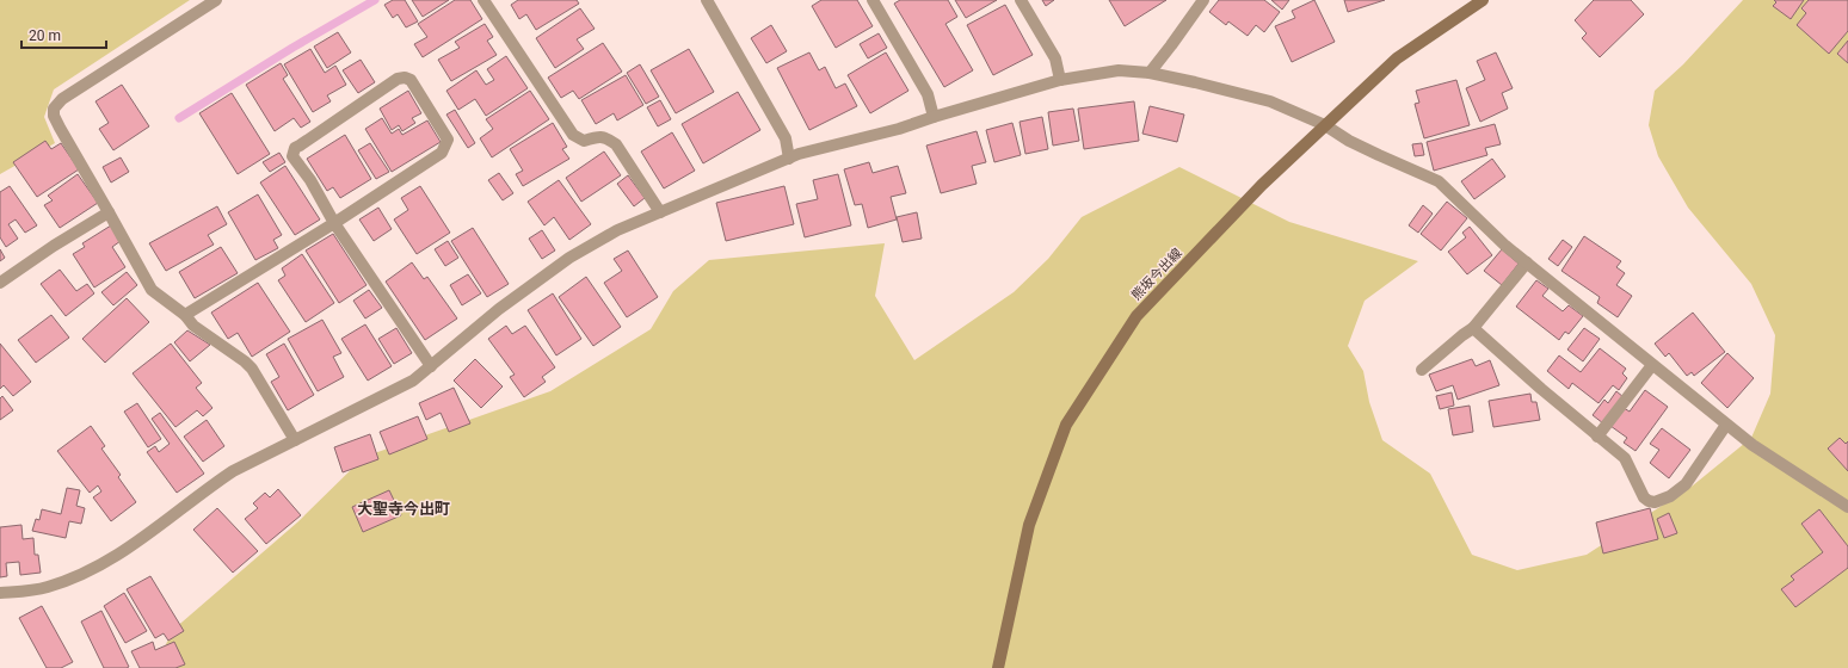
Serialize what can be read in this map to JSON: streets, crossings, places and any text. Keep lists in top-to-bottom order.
{
  "streets": {
    "main road": ["熊坂今出線"]
  },
  "districts": ["大聖寺今出町"],
  "scale_bar": "20 m"
}
